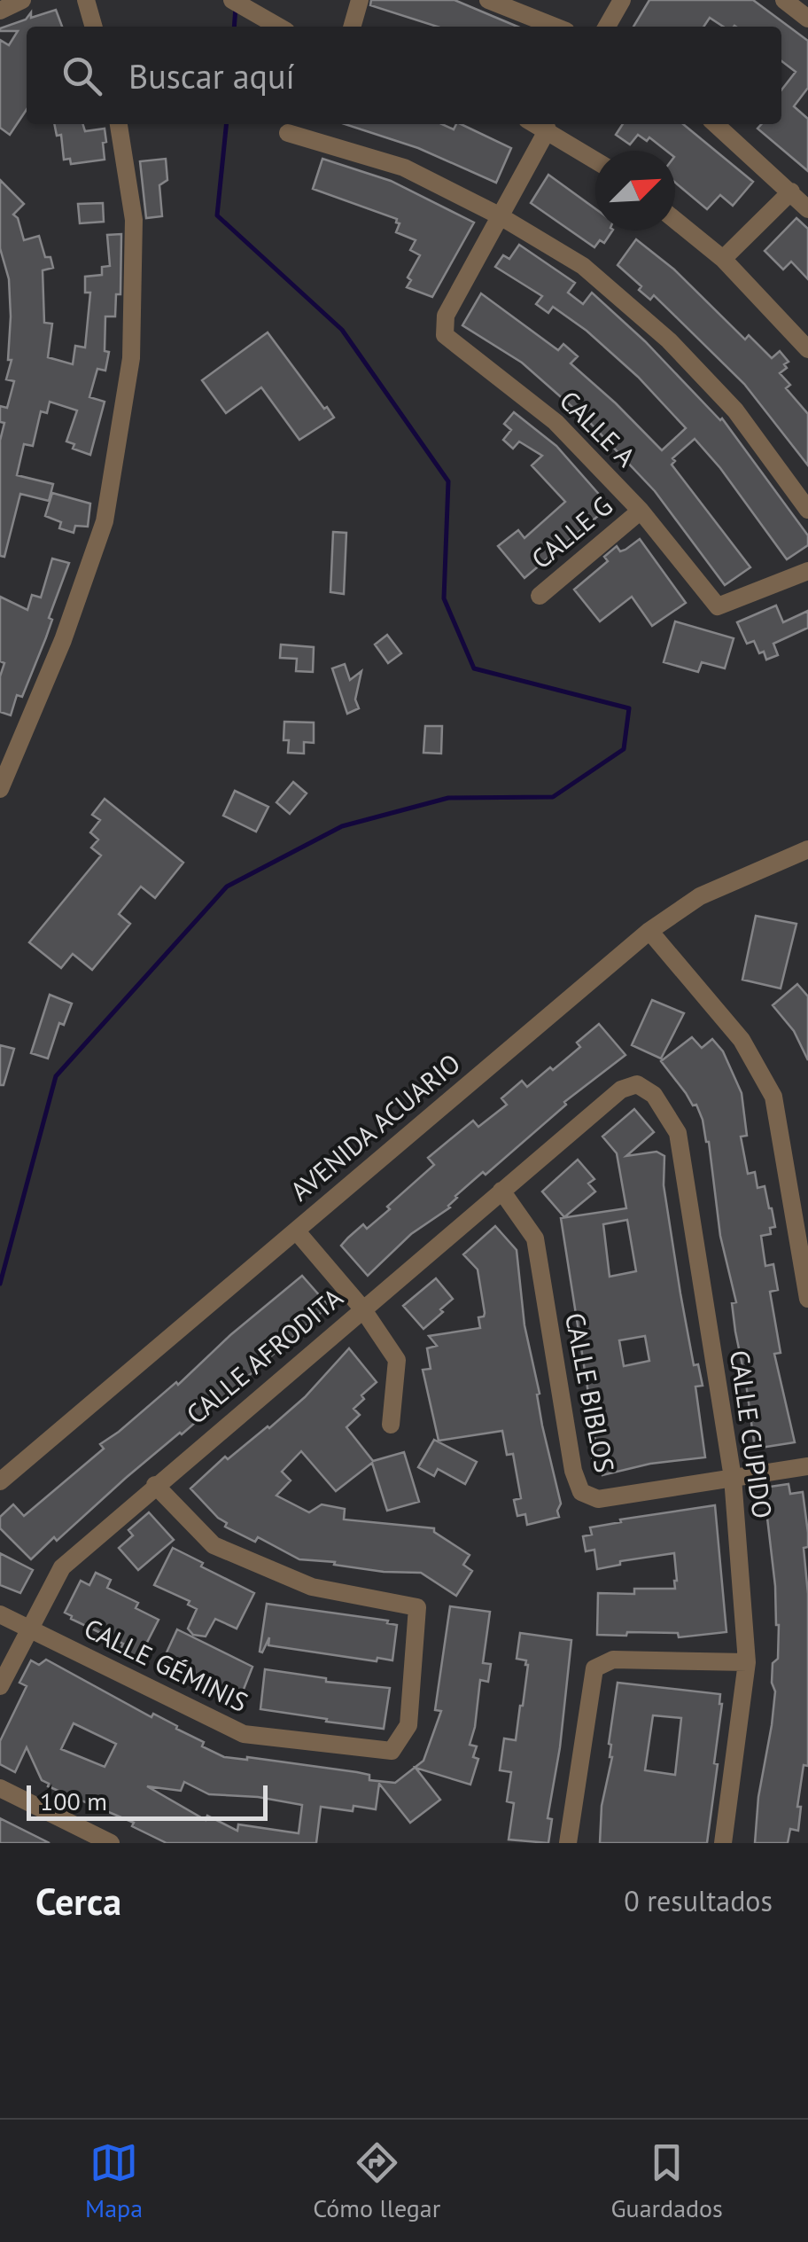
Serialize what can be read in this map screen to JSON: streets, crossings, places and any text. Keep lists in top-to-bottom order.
{
  "streets": {
    "street": [
      "CALLE A",
      "CALLE G",
      "AVENIDA ACUARIO",
      "CALLE AFRODITA",
      "CALLE BIBLOS",
      "CALLE CUPIDO",
      "CALLE GÉMINIS"
    ]
  },
  "crossings": [
    ["CALLE A", "CALLE G"],
    ["CALLE AFRODITA", "CALLE BIBLOS"],
    ["CALLE AFRODITA", "CALLE CUPIDO"],
    ["CALLE AFRODITA", "CALLE GÉMINIS"],
    ["CALLE BIBLOS", "CALLE CUPIDO"]
  ],
  "scale_bar": "100 m",
  "north": "top right",
  "page": {
    "search": "Buscar aquí",
    "scale": "100 m",
    "heading": ["Cerca", "0 resultados"],
    "nav": ["Mapa", "Cómo llegar", "Guardados"]
  }
}
